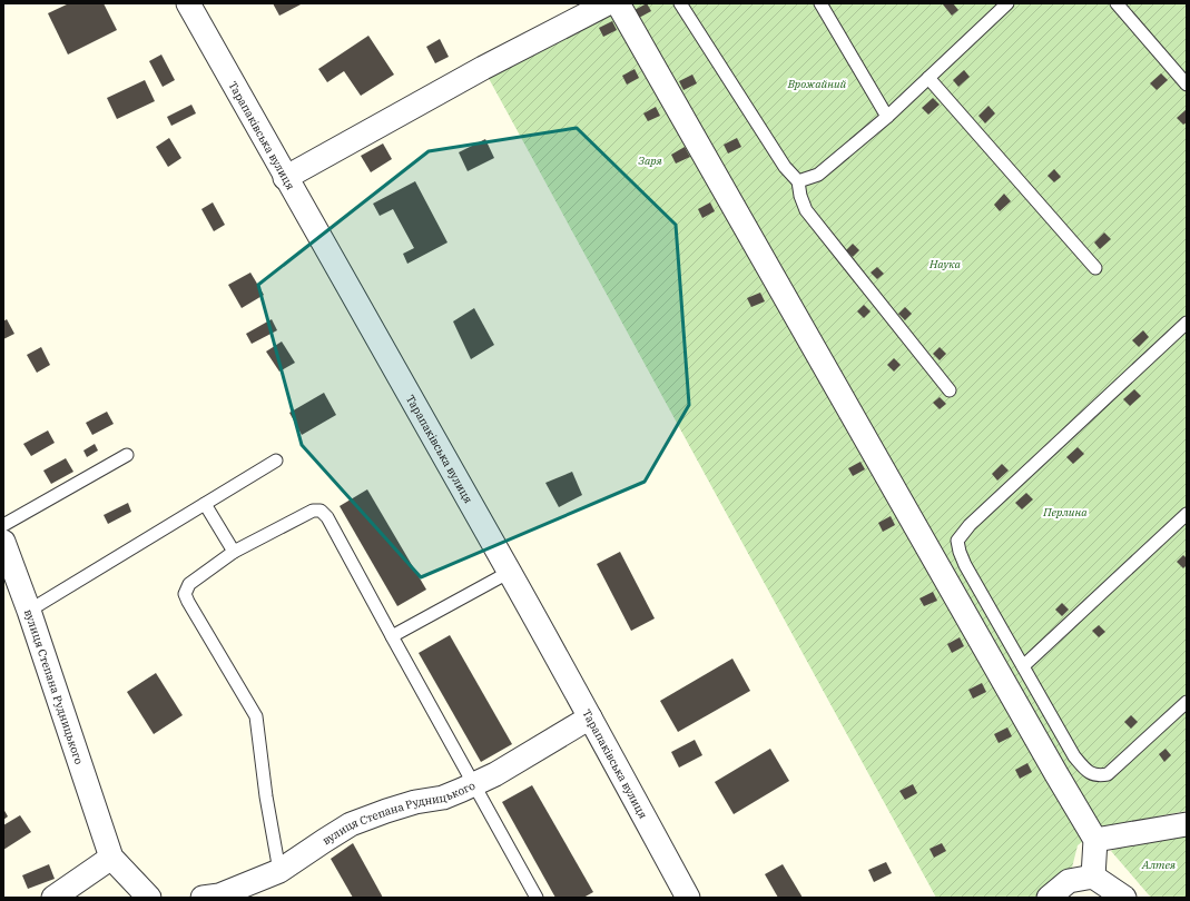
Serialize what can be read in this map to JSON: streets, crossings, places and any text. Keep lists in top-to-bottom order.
{
  "streets": {
    "street": ["Тарапаківська вулиця", "вулиця Степана Рудницького"]
  },
  "crossings": [
    ["Тарапаківська вулиця", "вулиця Степана Рудницького"]
  ],
  "parks": [
    "Врожайний",
    "Заря",
    "Наука",
    "Перлина",
    "Алтея"
  ]
}
